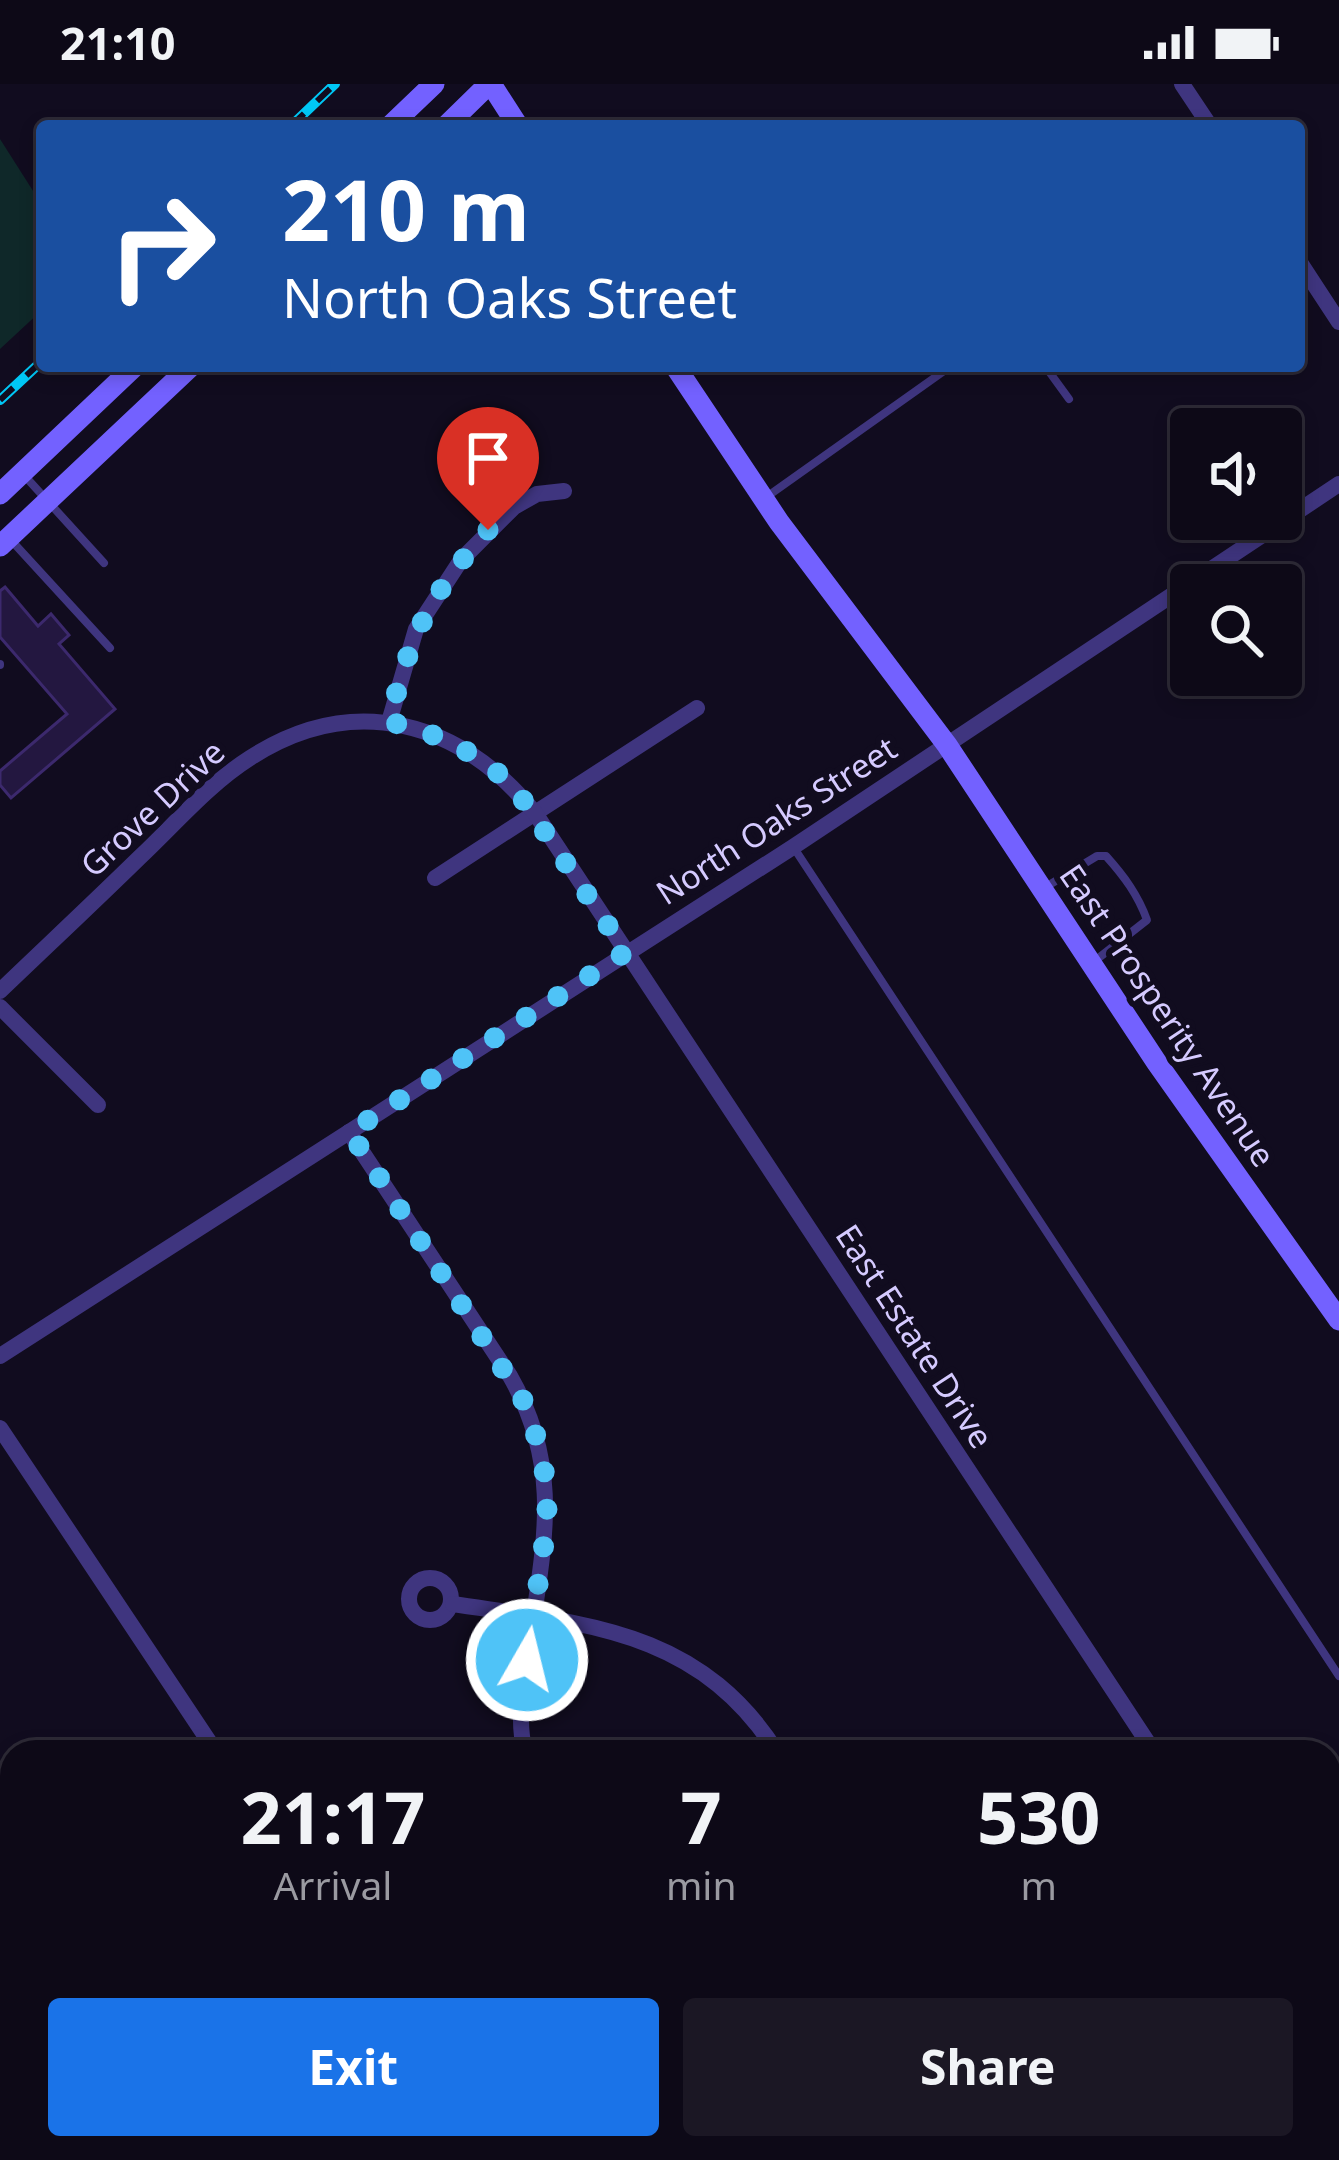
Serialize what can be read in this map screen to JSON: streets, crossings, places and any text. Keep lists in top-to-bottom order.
{
  "streets": {
    "main road": ["East Prosperity Avenue"],
    "street": ["Grove Drive", "North Oaks Street", "East Estate Drive"]
  },
  "crossings": [
    ["Grove Drive", "North Oaks Street"],
    ["Grove Drive", "East Estate Drive"],
    ["North Oaks Street", "East Prosperity Avenue"],
    ["North Oaks Street", "East Estate Drive"]
  ],
  "page": {
    "status": "21:10",
    "turn": ["210 m", "North Oaks Street"],
    "eta": [
      "21:17",
      "Arrival",
      "7",
      "min",
      "530",
      "m"
    ],
    "buttons": ["Exit", "Share"]
  }
}
